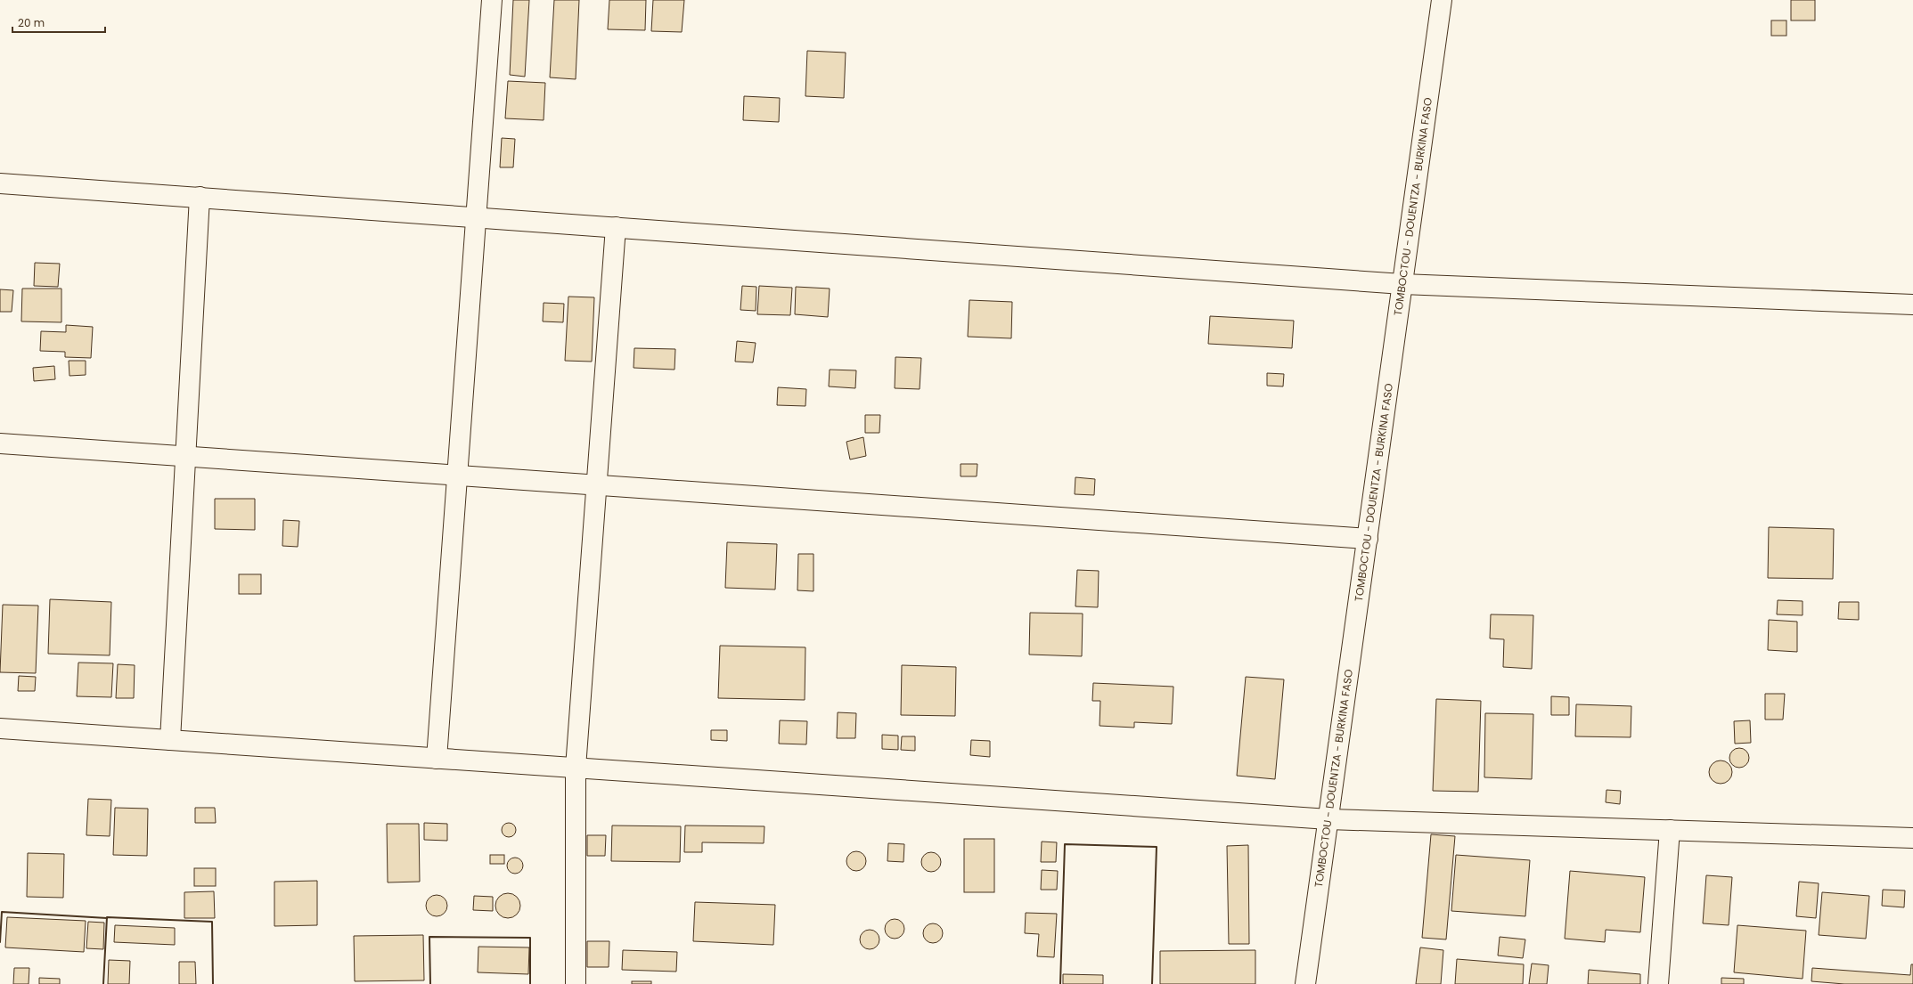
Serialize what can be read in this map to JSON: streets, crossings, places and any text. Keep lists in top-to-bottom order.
{
  "streets": {
    "street": ["TOMBOCTOU - DOUENTZA - BURKINA FASO"]
  },
  "scale_bar": "20 m"
}
